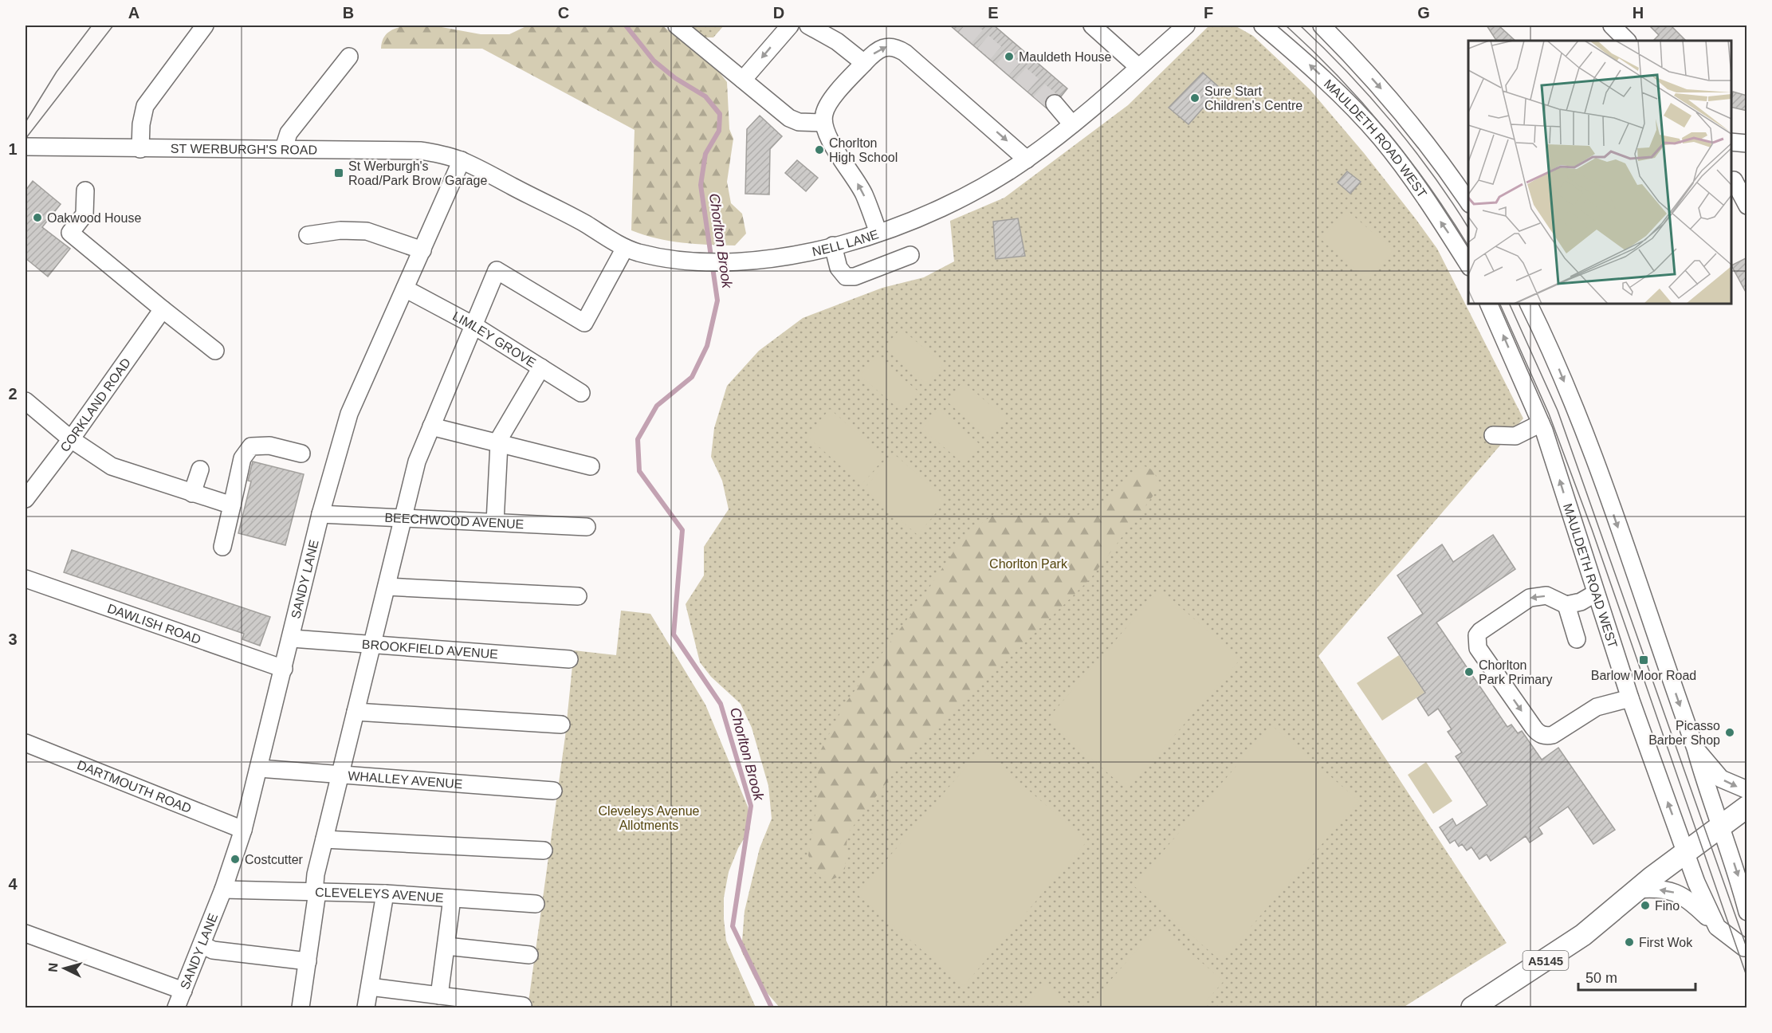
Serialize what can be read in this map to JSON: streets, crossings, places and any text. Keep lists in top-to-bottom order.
{
  "streets": {
    "main road": ["A5145"],
    "street": [
      "MAULDETH ROAD WEST",
      "ST WERBURGH'S ROAD",
      "NELL LANE",
      "LIMLEY GROVE",
      "CORKLAND ROAD",
      "BEECHWOOD AVENUE",
      "SANDY LANE",
      "DAWLISH ROAD",
      "BROOKFIELD AVENUE",
      "WHALLEY AVENUE",
      "DARTMOUTH ROAD",
      "CLEVELEYS AVENUE"
    ]
  },
  "crossings": [
    ["MAULDETH ROAD WEST", "A5145"],
    ["ST WERBURGH'S ROAD", "NELL LANE"],
    ["ST WERBURGH'S ROAD", "SANDY LANE"],
    ["NELL LANE", "SANDY LANE"],
    ["LIMLEY GROVE", "SANDY LANE"],
    ["BEECHWOOD AVENUE", "SANDY LANE"],
    ["SANDY LANE", "DAWLISH ROAD"],
    ["SANDY LANE", "BROOKFIELD AVENUE"],
    ["SANDY LANE", "WHALLEY AVENUE"],
    ["SANDY LANE", "DARTMOUTH ROAD"],
    ["SANDY LANE", "CLEVELEYS AVENUE"]
  ],
  "water": ["Chorlton Brook"],
  "parks": ["Chorlton Park", "Cleveleys Avenue Allotments"],
  "places": {
    "other": [
      "Mauldeth House",
      "Sure Start Children's Centre",
      "Chorlton High School",
      "Oakwood House",
      "Chorlton Park Primary",
      "Picasso Barber Shop",
      "Costcutter",
      "Fino",
      "First Wok"
    ],
    "transit": ["St Werburgh's Road/Park Brow Garage", "Barlow Moor Road"]
  },
  "scale_bar": "50 m",
  "north": "left",
  "grid": {
    "columns": [
      "A",
      "B",
      "C",
      "D",
      "E",
      "F",
      "G",
      "H"
    ],
    "rows": [
      "1",
      "2",
      "3",
      "4"
    ]
  }
}
